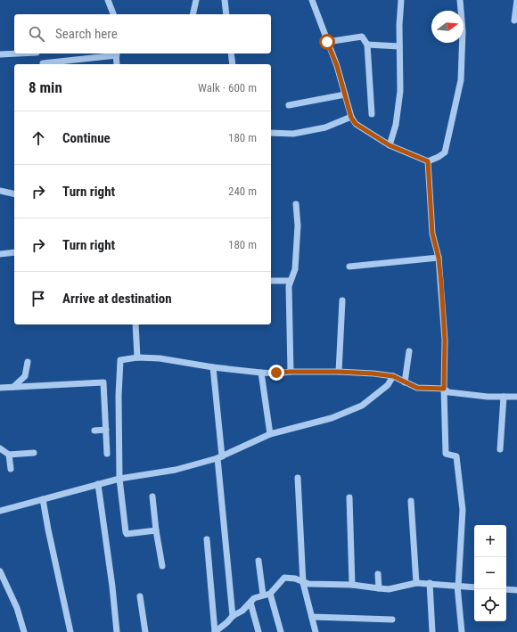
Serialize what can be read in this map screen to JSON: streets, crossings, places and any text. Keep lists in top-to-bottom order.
{
  "north": "right",
  "page": {
    "search": "Search here",
    "heading": ["8 min", "Walk · 600 m"],
    "list": [
      ["Continue", "180 m"],
      ["Turn right", "240 m"],
      ["Turn right", "180 m"],
      "Arrive at destination"
    ],
    "map_buttons": ["+", "−"]
  }
}
